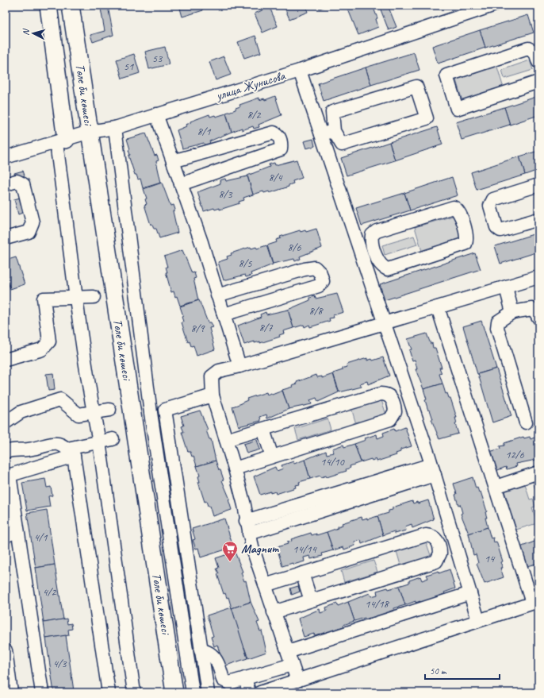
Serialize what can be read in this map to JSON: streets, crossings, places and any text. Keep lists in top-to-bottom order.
{
  "streets": {
    "main road": ["Төле би көшесі"],
    "street": ["улица Жунисова"]
  },
  "crossings": [
    ["улица Жунисова", "Төле би көшесі"]
  ],
  "places": {
    "supermarket": ["Magnum"]
  },
  "house_numbers": [
    "53",
    "51",
    "8/2",
    "8/1",
    "8/4",
    "8/3",
    "8/6",
    "8/5",
    "8/8",
    "8/7",
    "8/9",
    "12/6",
    "14/10",
    "4/1",
    "14/14",
    "14",
    "4/2",
    "14/18",
    "4/3"
  ],
  "scale_bar": "50 m",
  "north": "left"
}
